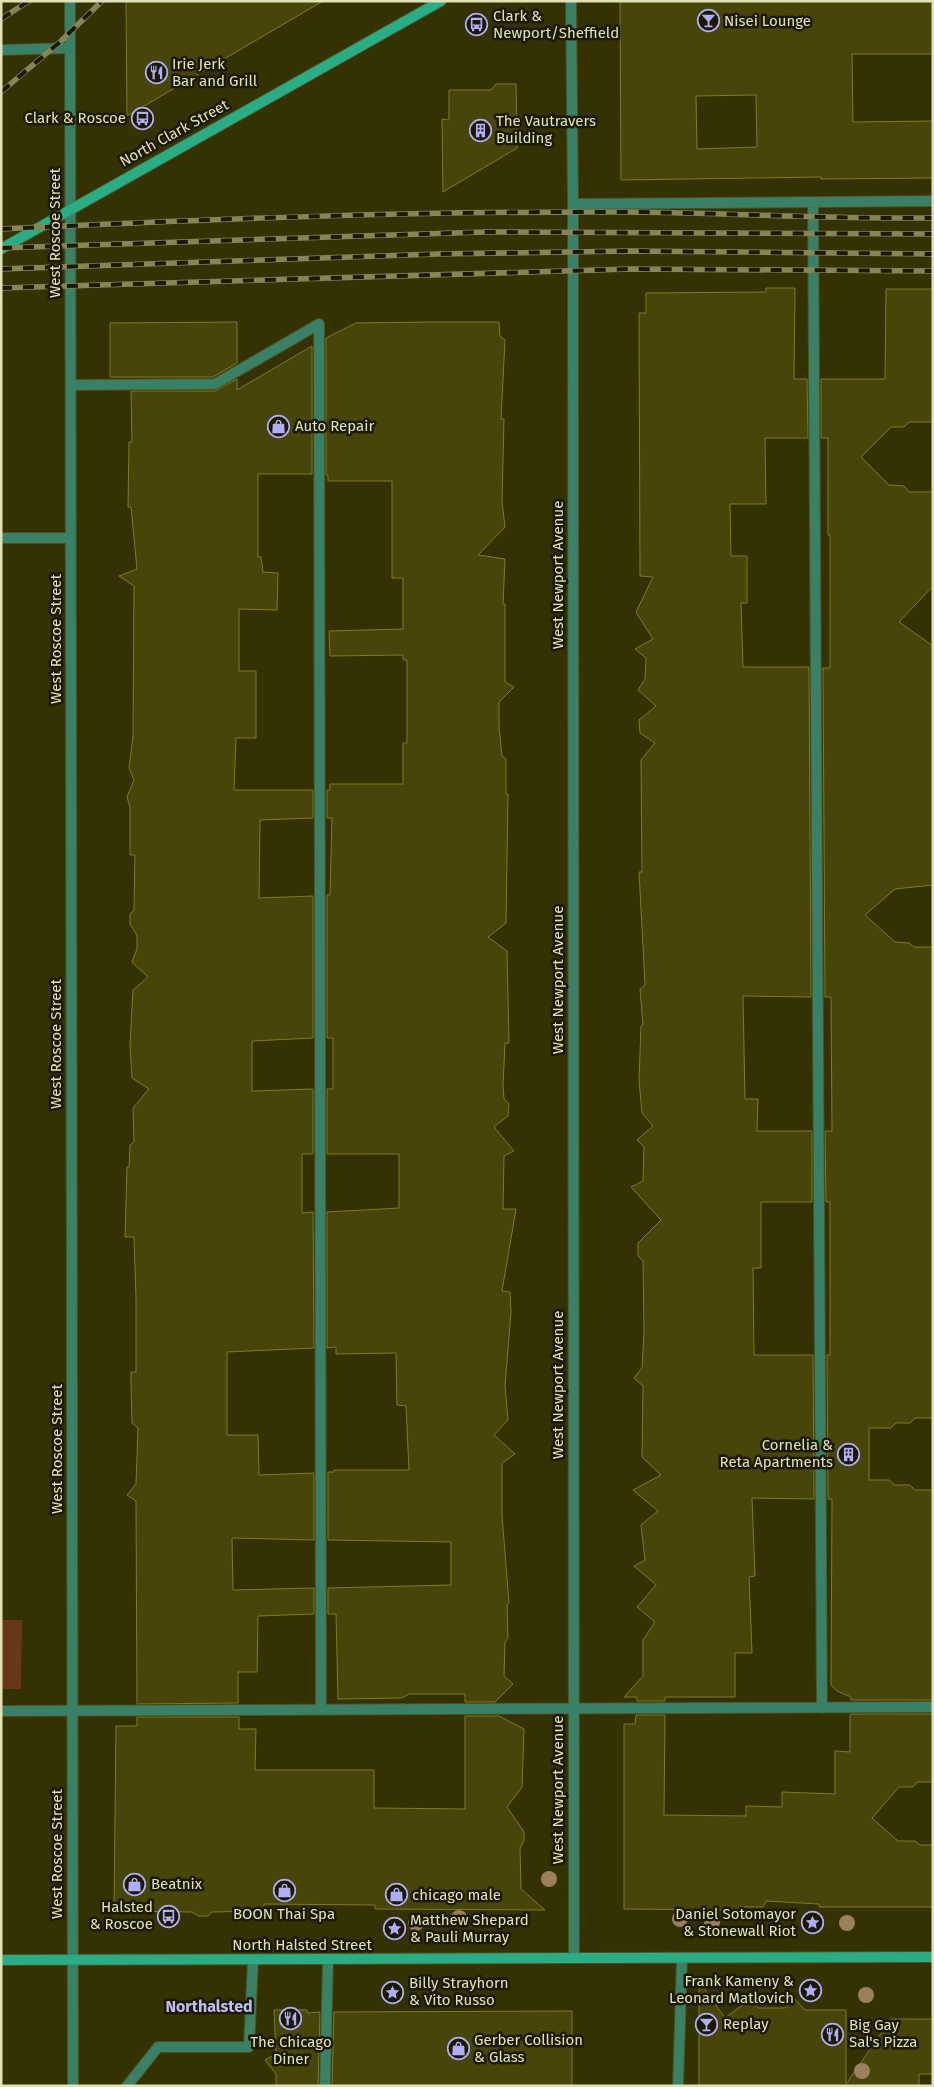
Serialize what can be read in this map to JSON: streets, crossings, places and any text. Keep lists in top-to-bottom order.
{
  "streets": {
    "main road": ["North Clark Street", "North Halsted Street"],
    "street": ["West Roscoe Street", "West Newport Avenue"]
  },
  "crossings": [
    ["North Clark Street", "West Roscoe Street"],
    ["West Roscoe Street", "North Halsted Street"],
    ["West Newport Avenue", "North Halsted Street"]
  ],
  "districts": ["Northalsted"],
  "places": {
    "bar": ["Nisei Lounge", "Replay"],
    "bus stop": ["Clark & Newport/Sheffield", "Clark & Roscoe", "Halsted & Roscoe"],
    "restaurant": ["Irie Jerk Bar and Grill", "The Chicago Diner", "Big Gay Sal's Pizza"],
    "building": ["The Vautravers Building", "Cornelia & Reta Apartments"],
    "shop": [
      "Auto Repair",
      "Beatnix",
      "BOON Thai Spa",
      "chicago male",
      "Gerber Collision & Glass"
    ],
    "place": [
      "Daniel Sotomayor & Stonewall Riot",
      "Matthew Shepard & Pauli Murray",
      "Frank Kameny & Leonard Matlovich",
      "Billy Strayhorn & Vito Russo"
    ]
  }
}
